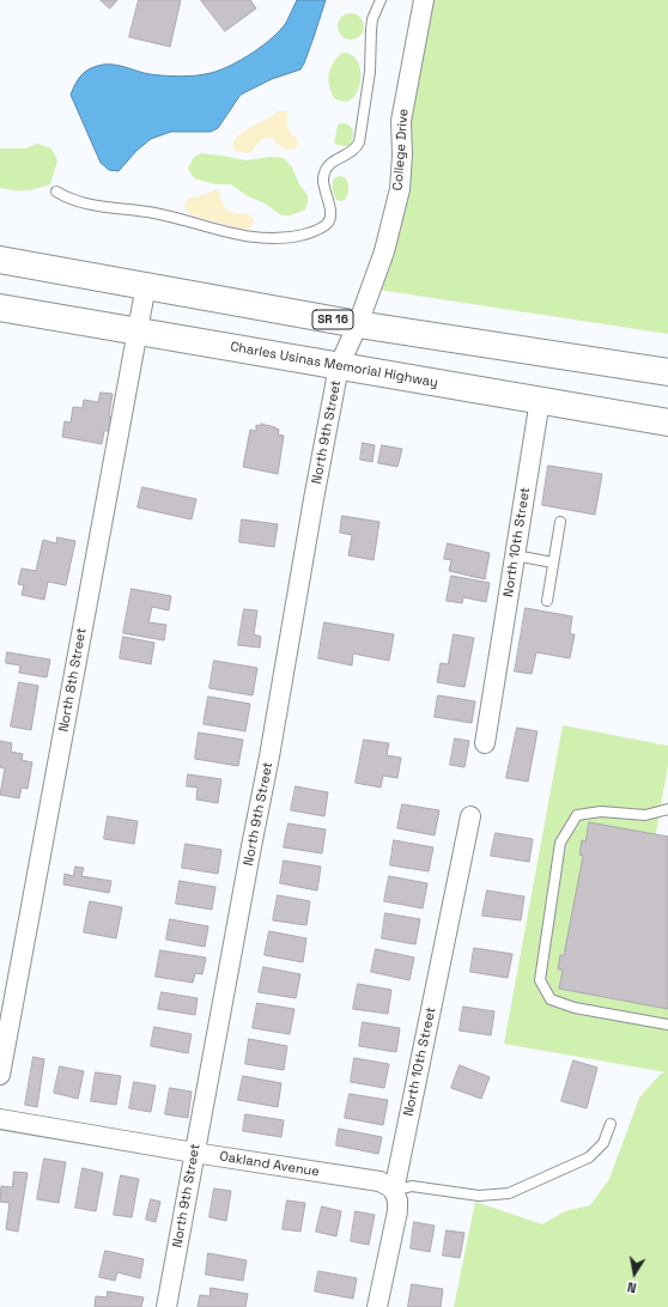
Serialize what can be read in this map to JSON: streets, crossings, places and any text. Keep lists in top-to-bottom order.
{
  "streets": {
    "highway": ["SR 16", "Charles Usinas Memorial Highway"],
    "street": [
      "College Drive",
      "North 9th Street",
      "North 10th Street",
      "North 8th Street",
      "Oakland Avenue"
    ]
  },
  "crossings": [
    ["College Drive", "SR 16"],
    ["College Drive", "North 9th Street"],
    ["SR 16", "North 9th Street"],
    ["SR 16", "North 8th Street"],
    ["Charles Usinas Memorial Highway", "North 9th Street"],
    ["Charles Usinas Memorial Highway", "North 10th Street"],
    ["Charles Usinas Memorial Highway", "North 8th Street"],
    ["North 9th Street", "Oakland Avenue"],
    ["North 10th Street", "Oakland Avenue"]
  ],
  "north": "bottom"
}
